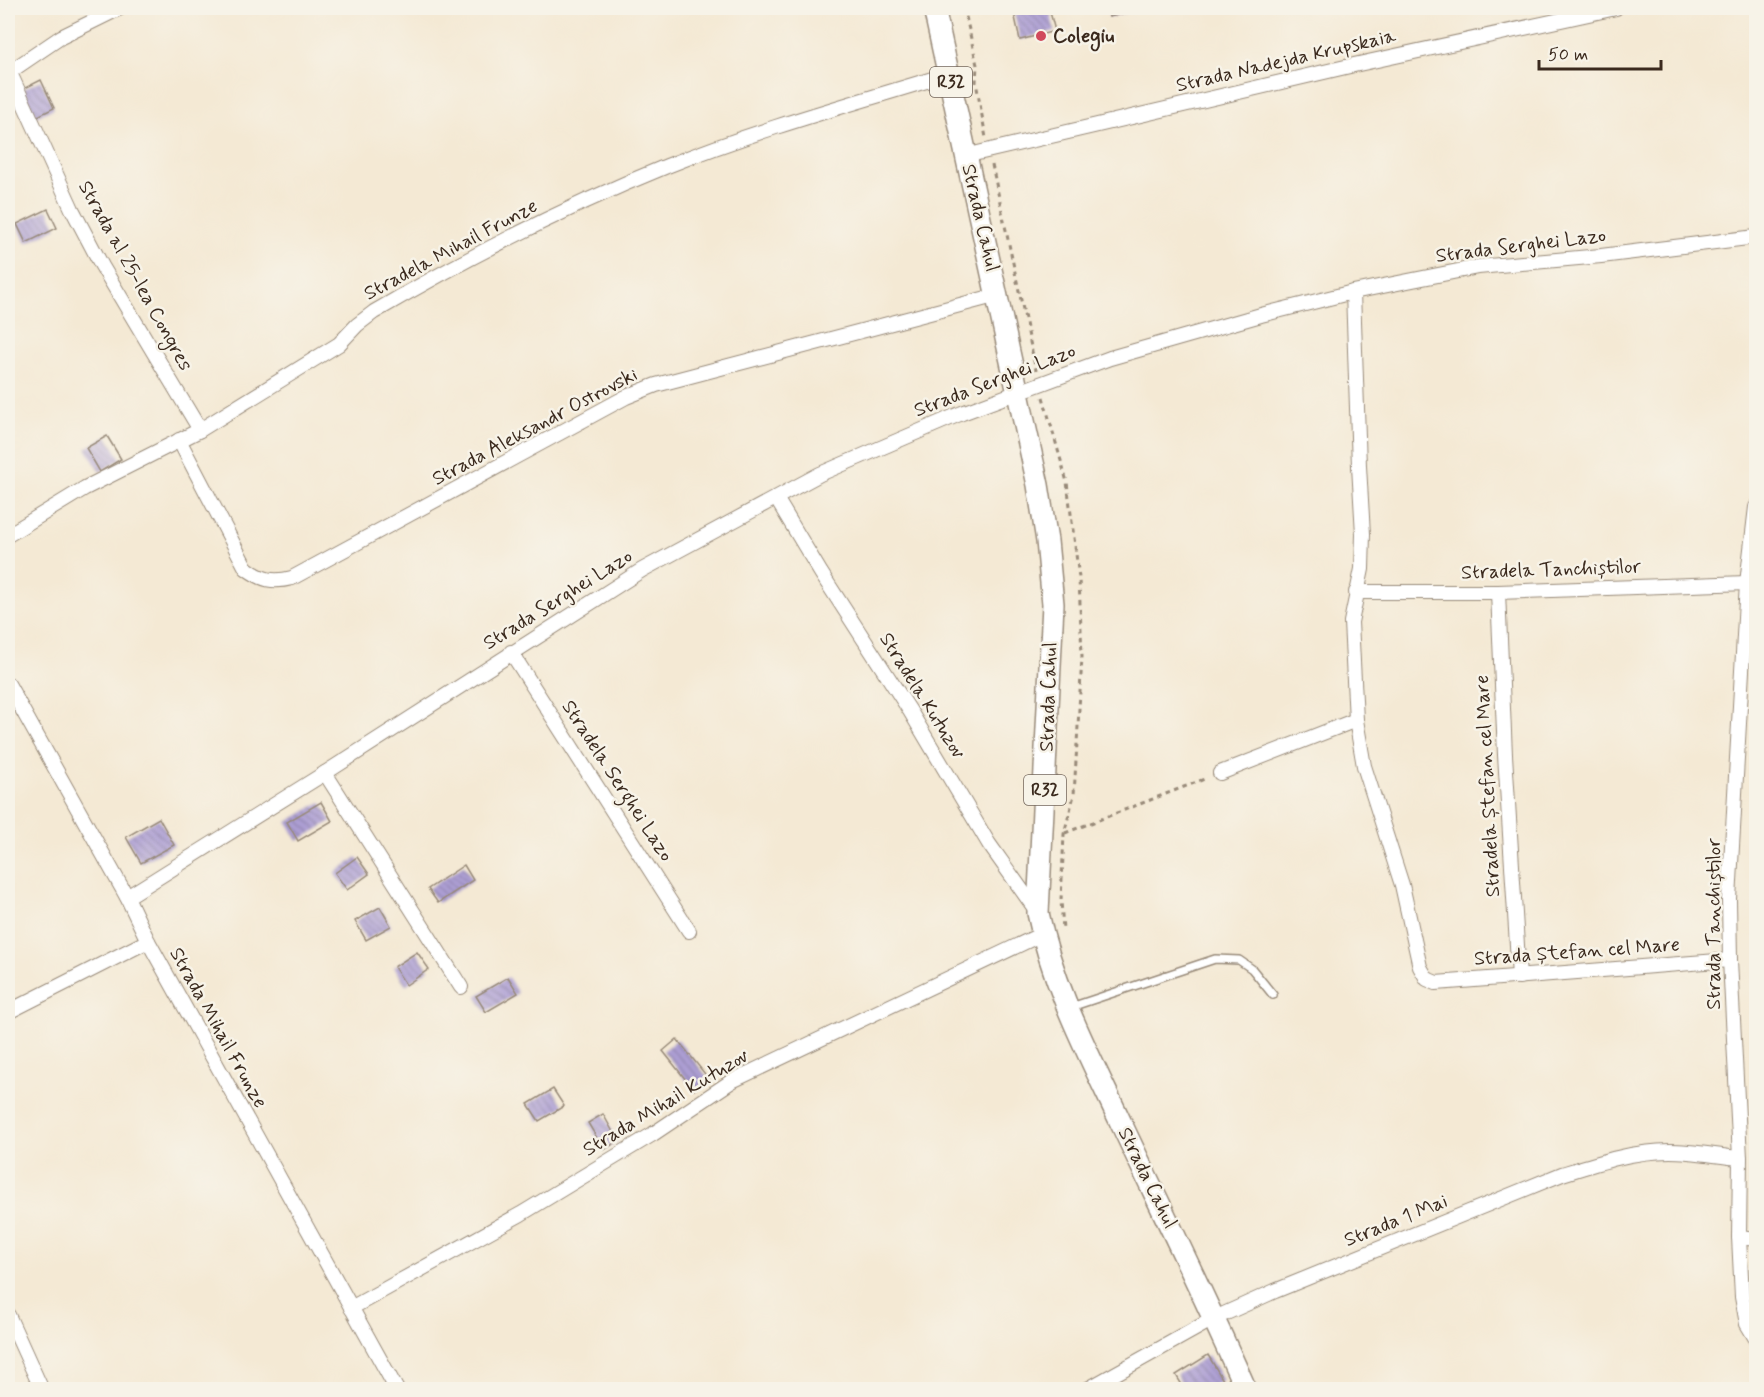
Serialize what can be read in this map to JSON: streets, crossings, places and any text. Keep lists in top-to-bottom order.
{
  "streets": {
    "main road": ["R32", "Strada Cahul"],
    "street": [
      "Strada Nadejda Krupskaia",
      "Strada Serghei Lazo",
      "Stradela Mihail Frunze",
      "Strada al 25-lea Congres",
      "Strada Aleksandr Ostrovski",
      "Stradela Tanchiștilor",
      "Stradela Kutuzov",
      "Stradela Serghei Lazo",
      "Stradela Ștefan cel Mare",
      "Strada Tanchiștilor",
      "Strada Ștefan cel Mare",
      "Strada Mihail Frunze",
      "Strada Mihail Kutuzov",
      "Strada 1 Mai"
    ]
  },
  "crossings": [
    ["Strada Nadejda Krupskaia", "Strada Cahul"],
    ["Strada Cahul", "Strada Serghei Lazo"],
    ["Strada Cahul", "Stradela Mihail Frunze"],
    ["Strada Cahul", "Strada Aleksandr Ostrovski"],
    ["Strada Cahul", "Stradela Kutuzov"],
    ["Strada Cahul", "Strada Mihail Kutuzov"],
    ["Strada Cahul", "Strada 1 Mai"],
    ["Strada Serghei Lazo", "Stradela Kutuzov"],
    ["Strada Serghei Lazo", "Stradela Serghei Lazo"],
    ["Strada Serghei Lazo", "Strada Mihail Frunze"],
    ["Stradela Mihail Frunze", "Strada al 25-lea Congres"],
    ["Stradela Mihail Frunze", "Strada Aleksandr Ostrovski"],
    ["Stradela Tanchiștilor", "Stradela Ștefan cel Mare"],
    ["Stradela Tanchiștilor", "Strada Tanchiștilor"],
    ["Stradela Kutuzov", "Strada Mihail Kutuzov"],
    ["Stradela Ștefan cel Mare", "Strada Ștefan cel Mare"],
    ["Strada Tanchiștilor", "Strada Ștefan cel Mare"],
    ["Strada Tanchiștilor", "Strada 1 Mai"],
    ["Strada Mihail Frunze", "Strada Mihail Kutuzov"]
  ],
  "places": ["Colegiu"],
  "scale_bar": "50 m"
}
